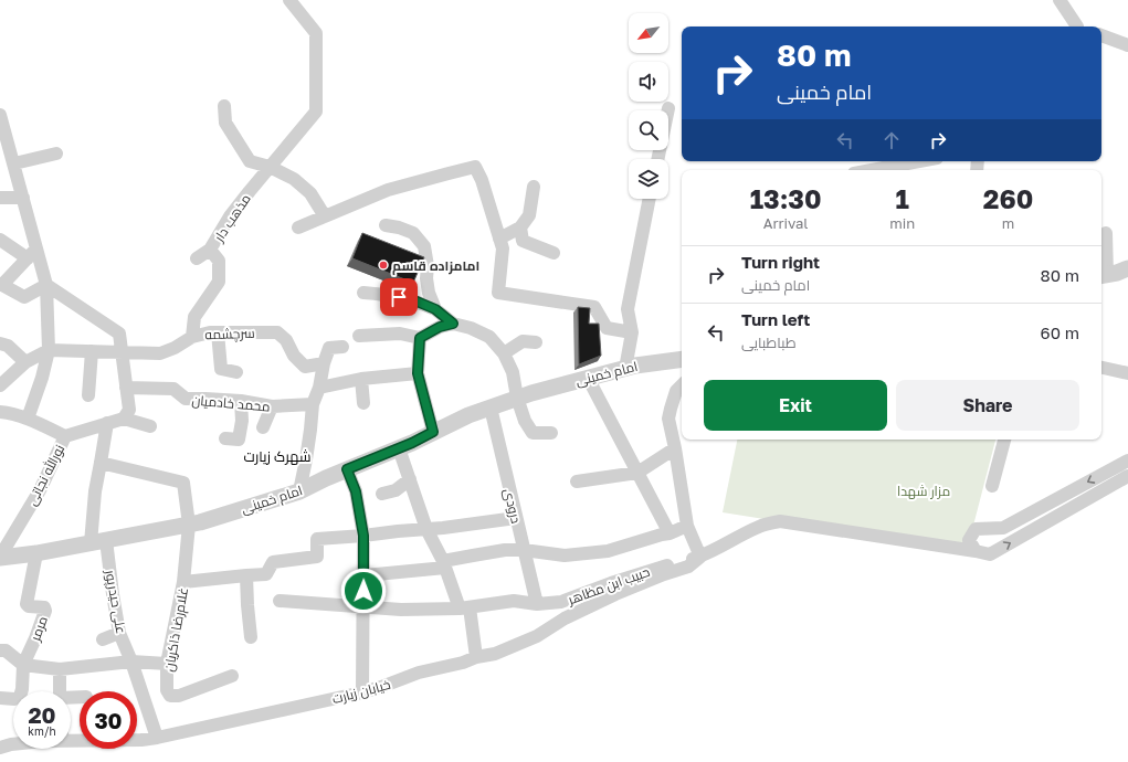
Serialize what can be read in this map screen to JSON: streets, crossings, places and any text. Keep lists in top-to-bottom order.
{
  "streets": {
    "street": [
      "مذهب دار",
      "سرچشمه",
      "امام خمینی",
      "محمد خادمیان",
      "نورالله نجاتی",
      "درودی",
      "حبیب ابن مظاهر",
      "علی حیدرپور",
      "مرمر",
      "غلام‌رضا ذاکریان",
      "خیابان زیارت"
    ]
  },
  "crossings": [
    ["مذهب دار", "سرچشمه"],
    ["امام خمینی", "نورالله نجاتی"],
    ["امام خمینی", "درودی"],
    ["امام خمینی", "علی حیدرپور"],
    ["امام خمینی", "مرمر"],
    ["امام خمینی", "غلام‌رضا ذاکریان"],
    ["نورالله نجاتی", "علی حیدرپور"],
    ["درودی", "حبیب ابن مظاهر"],
    ["حبیب ابن مظاهر", "خیابان زیارت"],
    ["علی حیدرپور", "غلام‌رضا ذاکریان"],
    ["علی حیدرپور", "خیابان زیارت"]
  ],
  "districts": ["شهرک زیارت"],
  "parks": ["مزار شهدا"],
  "places": ["امامزاده قاسم"],
  "north": "bottom left",
  "page": {
    "turn": ["80 m", "امام خمینی"],
    "eta": [
      "13:30",
      "Arrival",
      "1",
      "min",
      "260",
      "m"
    ],
    "list": [
      {
        "name": "Turn right",
        "note": "امام خمینی",
        "value": "80 m"
      },
      {
        "name": "Turn left",
        "note": "طباطبایی",
        "value": "60 m"
      }
    ],
    "buttons": ["Exit", "Share"],
    "speed": "20 km/h",
    "limit": "30"
  }
}
